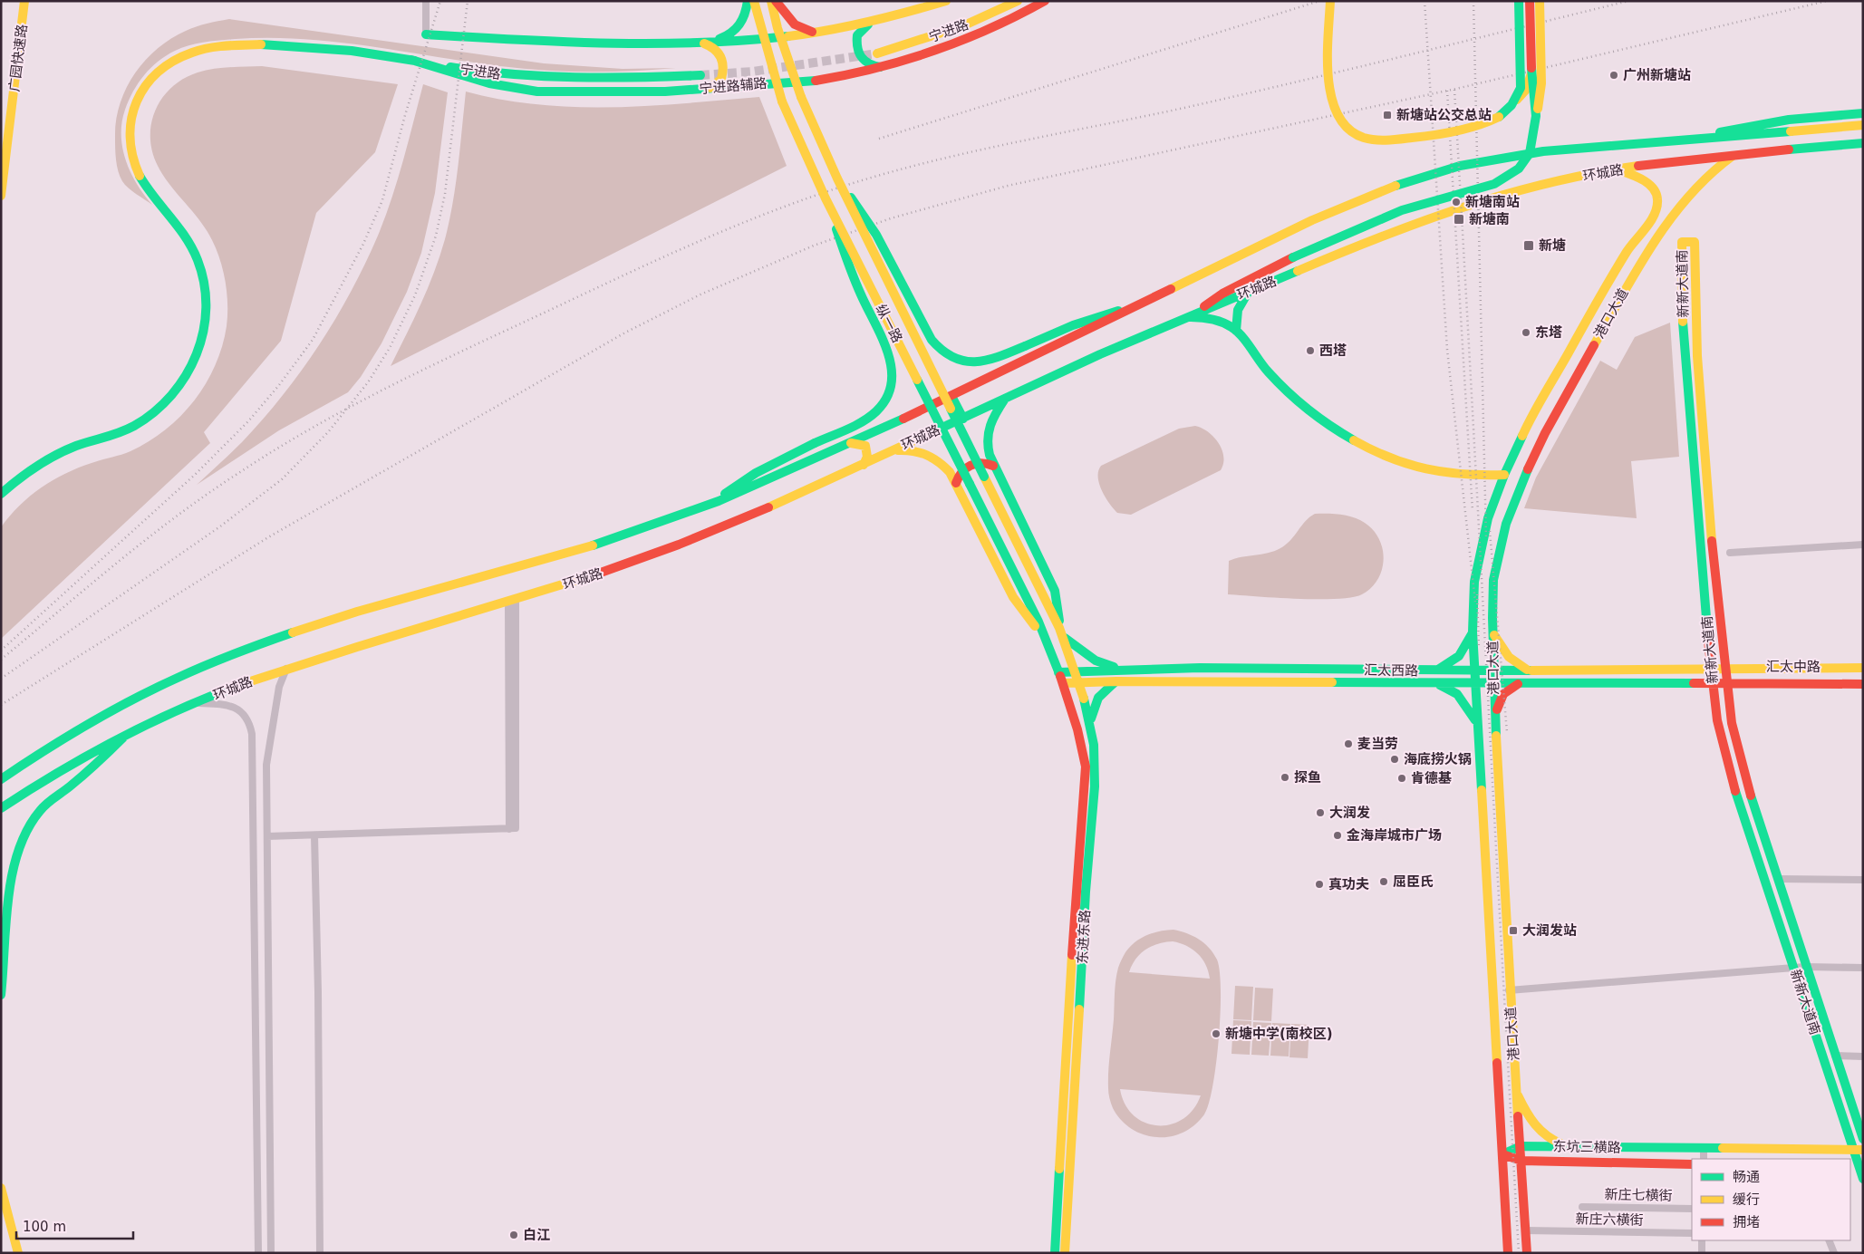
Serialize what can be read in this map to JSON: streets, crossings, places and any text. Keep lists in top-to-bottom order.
{
  "streets": {
    "main road": [
      "宁进路",
      "广园快速路",
      "宁进路辅路",
      "环城路",
      "新新大道南",
      "港口大道",
      "纵一路",
      "汇太中路",
      "汇太西路",
      "东进东路",
      "东坑三横路"
    ],
    "street": ["新庄七横街", "新庄六横街"]
  },
  "crossings": [
    ["宁进路", "宁进路辅路"],
    ["宁进路辅路", "纵一路"],
    ["环城路", "港口大道"],
    ["新新大道南", "汇太中路"],
    ["新新大道南", "汇太西路"],
    ["新新大道南", "东坑三横路"],
    ["港口大道", "汇太西路"],
    ["港口大道", "东坑三横路"],
    ["港口大道", "新庄六横街"],
    ["纵一路", "东进东路"],
    ["汇太中路", "汇太西路"],
    ["汇太西路", "东进东路"]
  ],
  "places": {
    "other": [
      "广州新塘站",
      "新塘南站",
      "东塔",
      "西塔",
      "麦当劳",
      "海底捞火锅",
      "探鱼",
      "肯德基",
      "大润发",
      "金海岸城市广场",
      "屈臣氏",
      "真功夫",
      "新塘中学(南校区)",
      "白江"
    ],
    "transit": [
      "新塘站公交总站",
      "新塘南",
      "新塘",
      "大润发站"
    ]
  },
  "legend": ["畅通", "缓行", "拥堵"],
  "scale_bar": "100 m"
}
